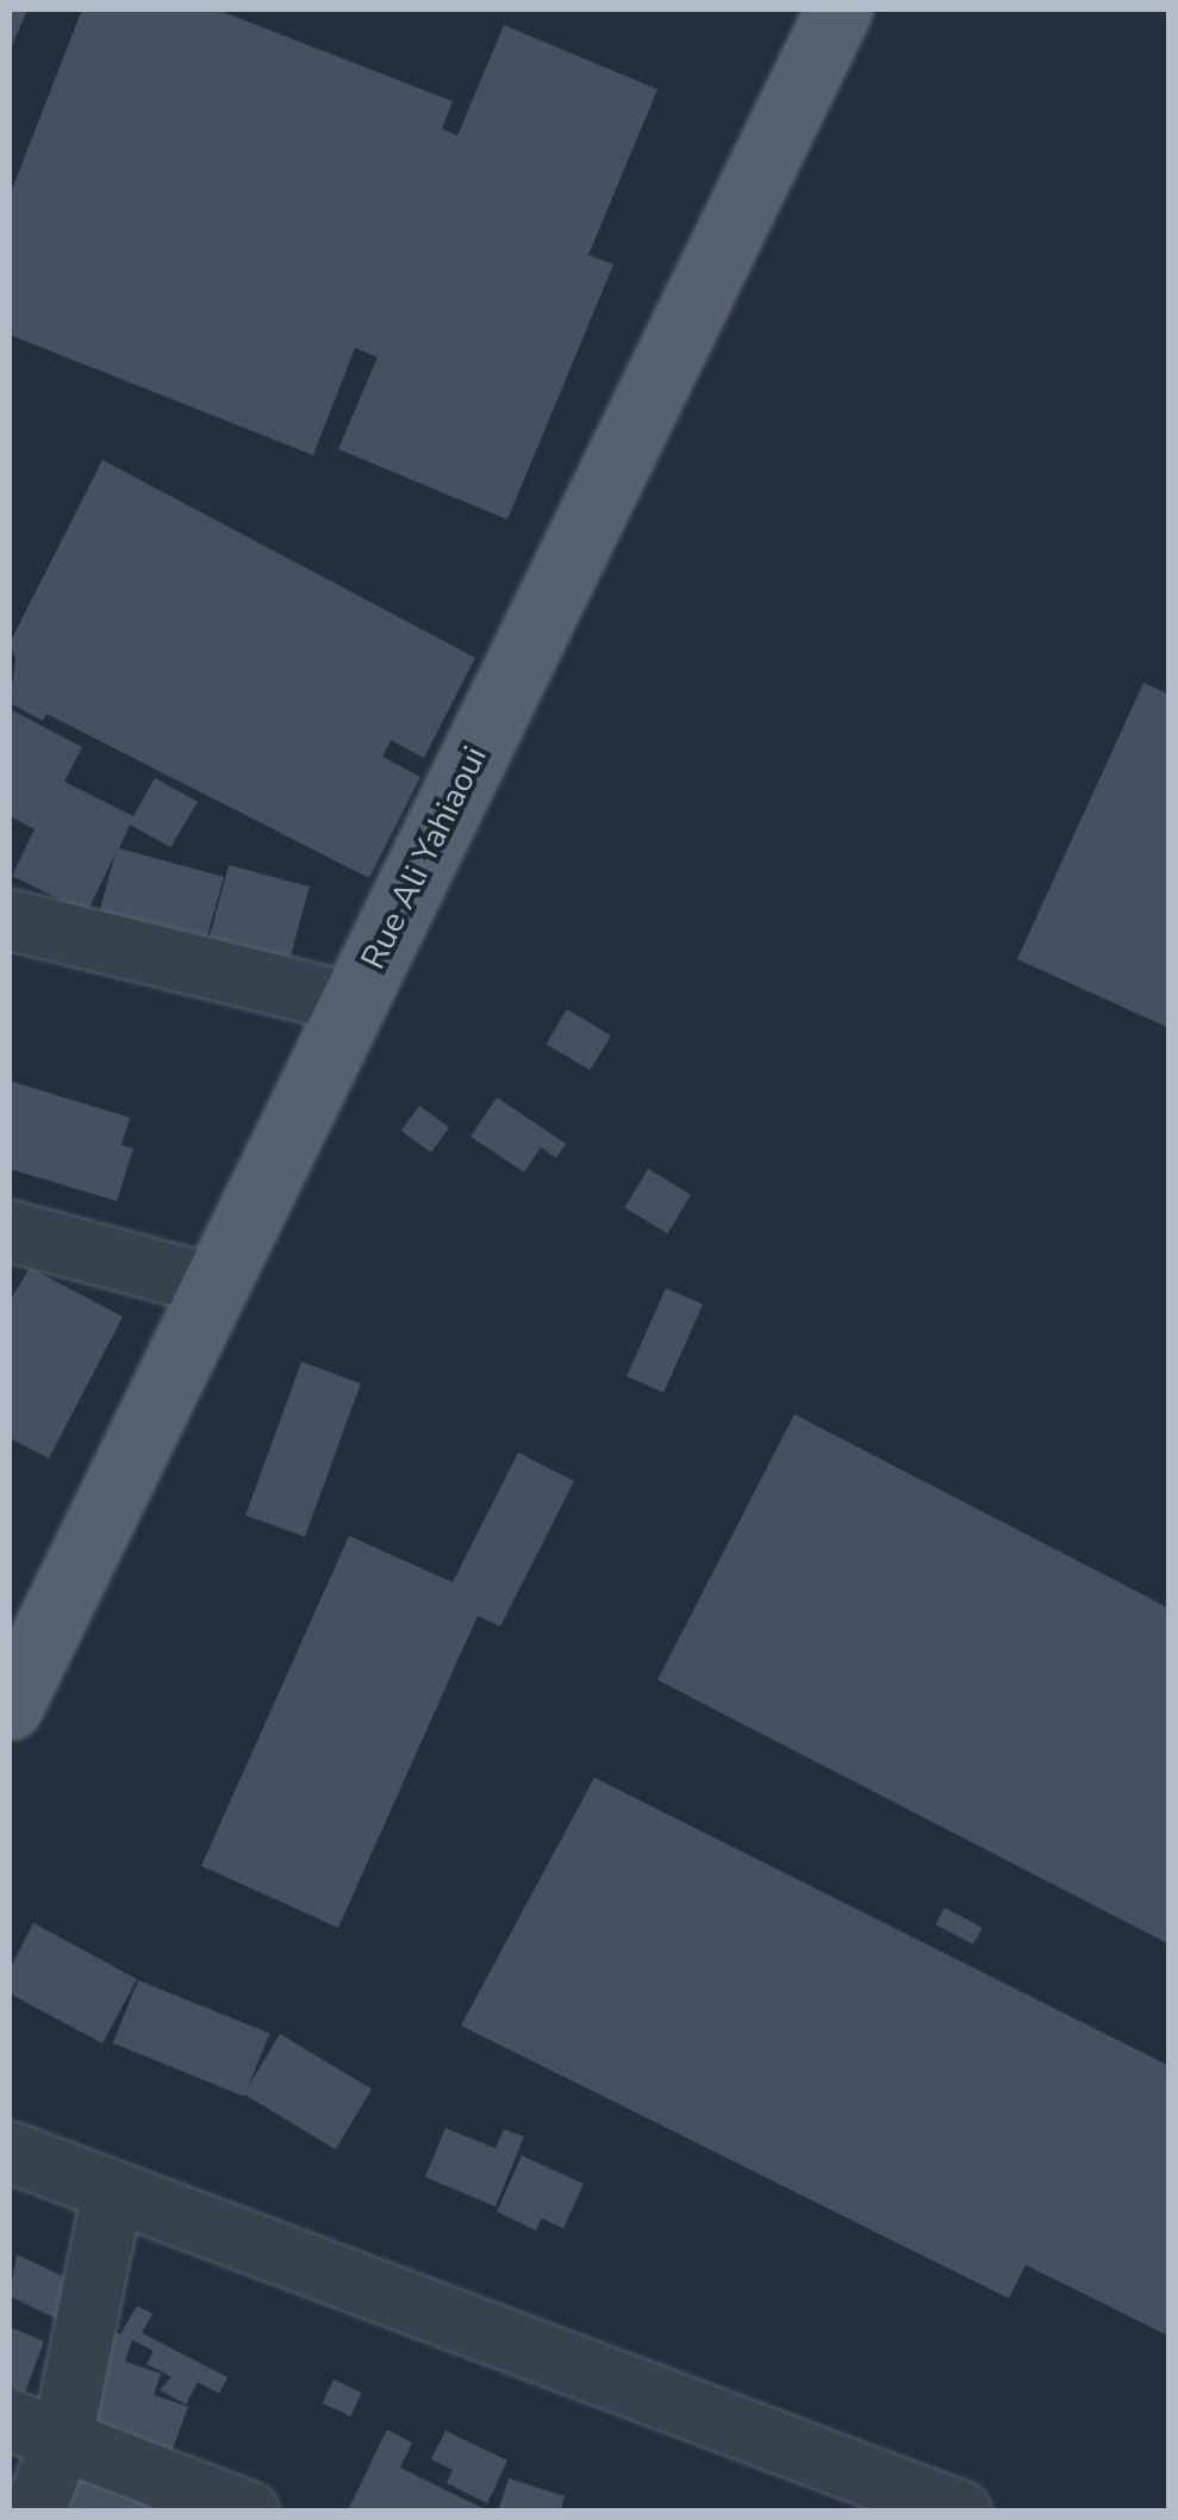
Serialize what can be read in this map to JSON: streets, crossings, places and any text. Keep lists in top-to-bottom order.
{
  "streets": {
    "main road": ["Rue Ali Yahiaoui"]
  }
}
